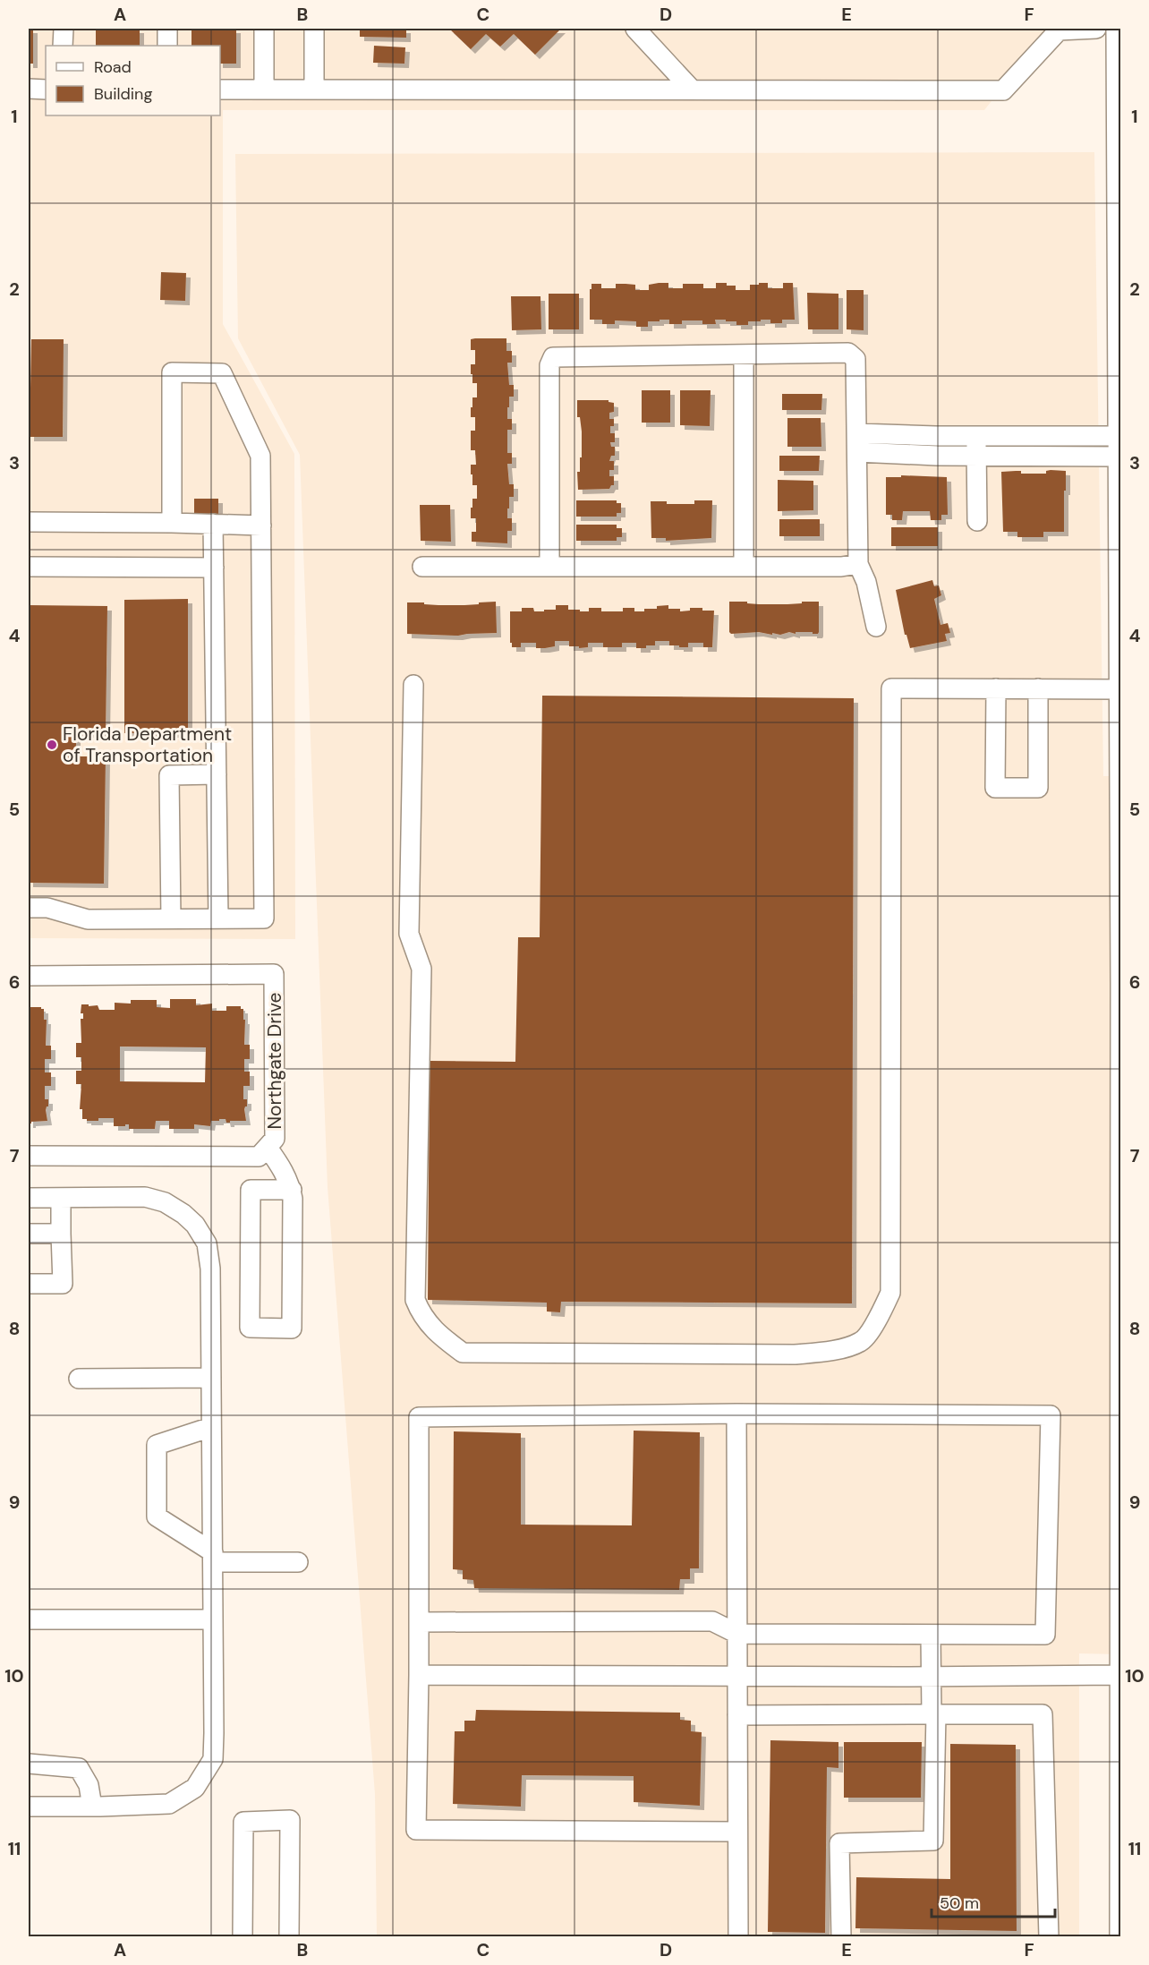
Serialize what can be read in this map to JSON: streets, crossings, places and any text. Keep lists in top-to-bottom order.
{
  "streets": {
    "street": ["Northgate Drive"]
  },
  "places": ["Florida Department of Transportation"],
  "legend": ["Road", "Building"],
  "scale_bar": "50 m",
  "grid": {
    "columns": [
      "A",
      "B",
      "C",
      "D",
      "E",
      "F"
    ],
    "rows": [
      "1",
      "2",
      "3",
      "4",
      "5",
      "6",
      "7",
      "8",
      "9",
      "10",
      "11"
    ]
  }
}
